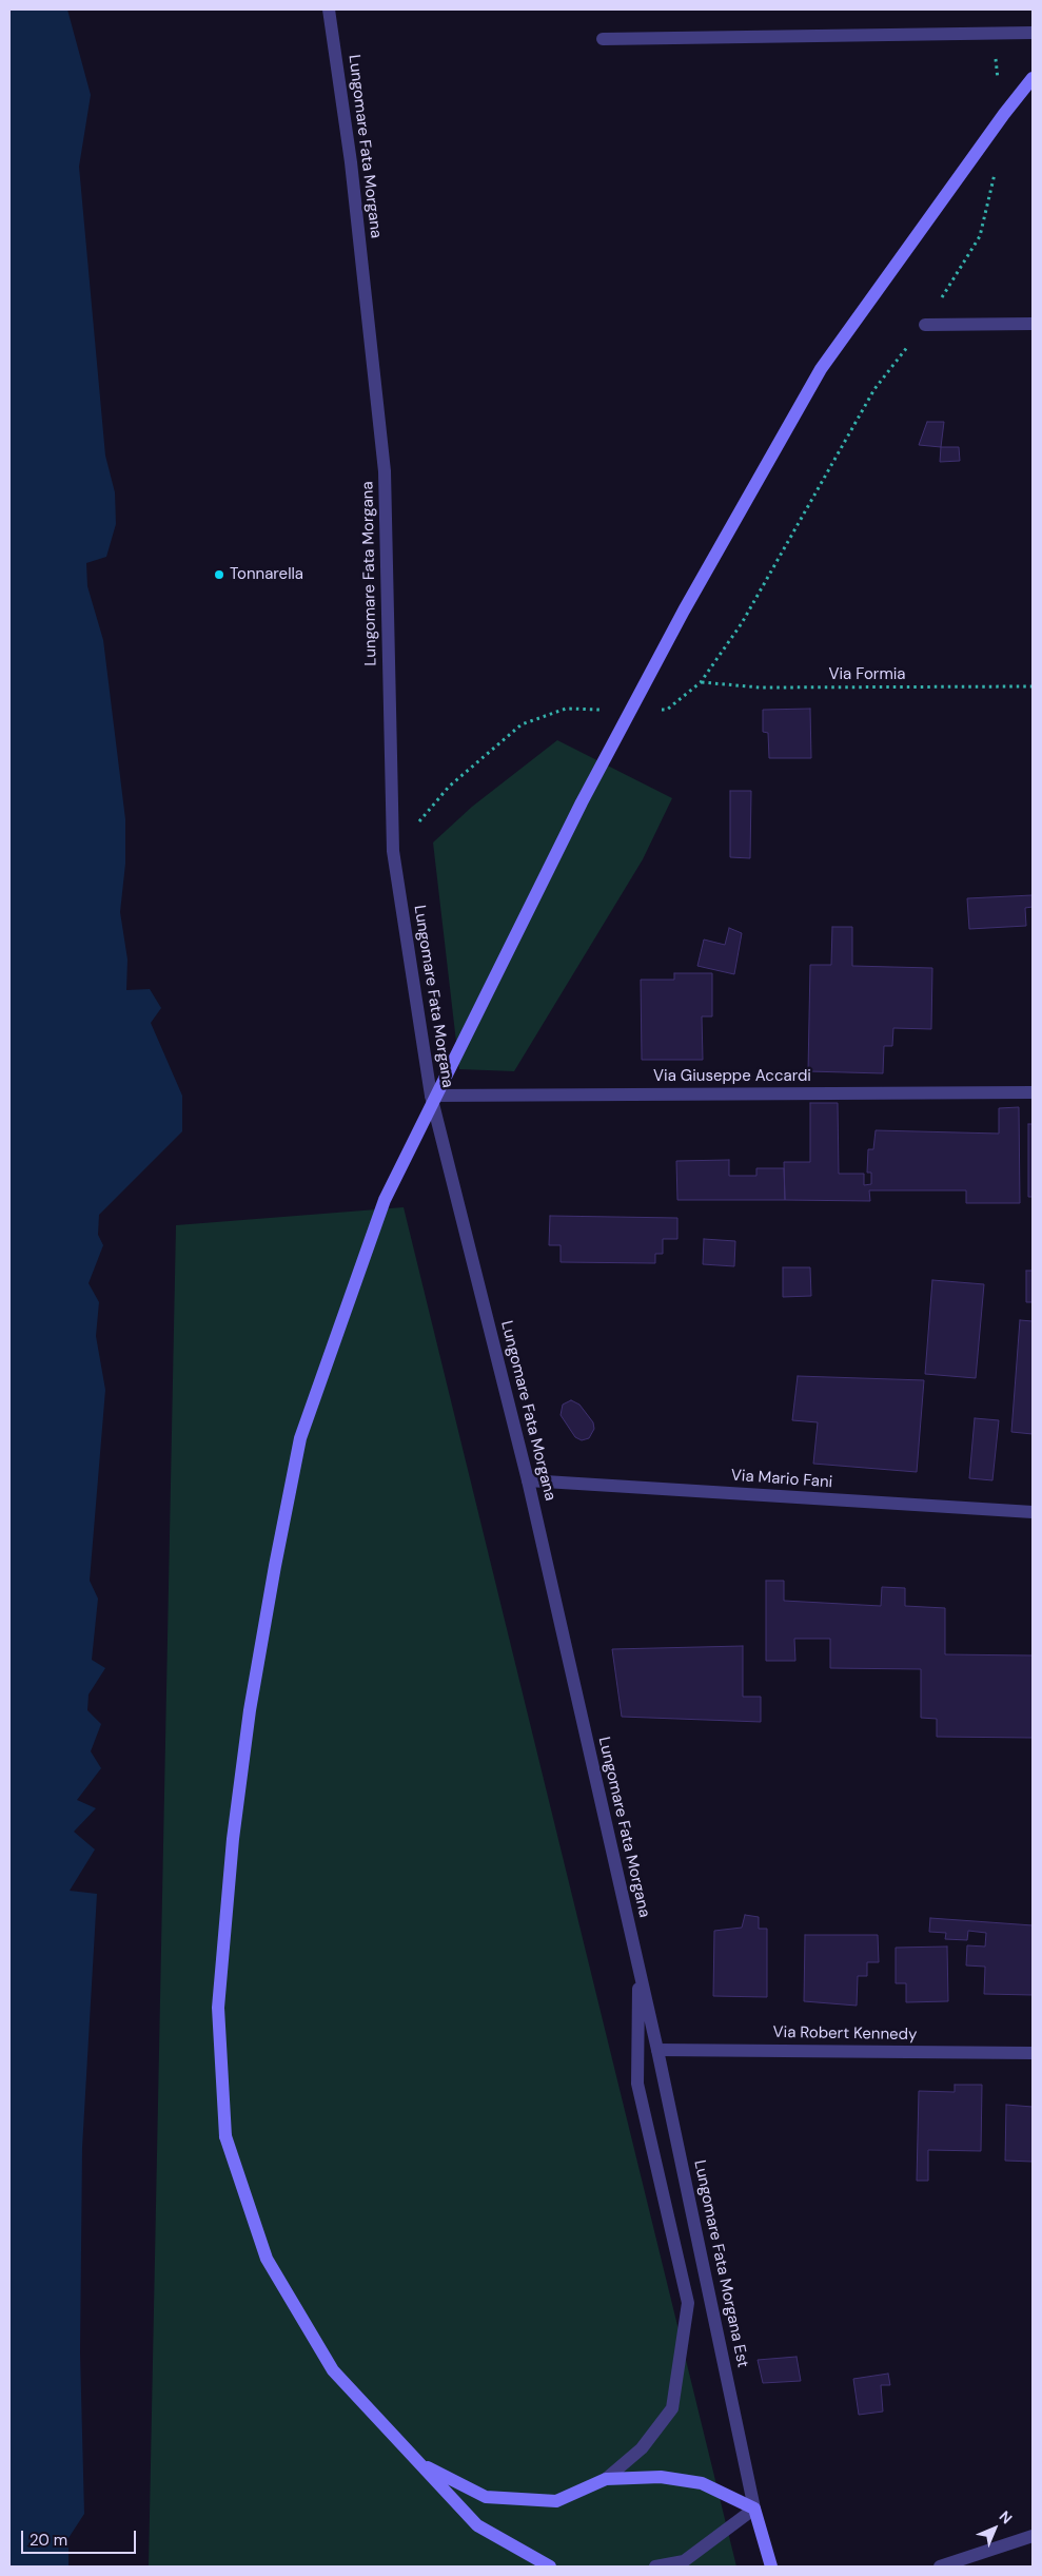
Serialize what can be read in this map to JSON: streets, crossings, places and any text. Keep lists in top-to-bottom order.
{
  "streets": {
    "main road": ["Lungomare Fata Morgana Est"],
    "street": [
      "Lungomare Fata Morgana",
      "Via Giuseppe Accardi",
      "Via Mario Fani",
      "Via Robert Kennedy"
    ],
    "path": ["Via Formia"]
  },
  "crossings": [
    ["Lungomare Fata Morgana", "Via Giuseppe Accardi"],
    ["Lungomare Fata Morgana", "Via Mario Fani"],
    ["Lungomare Fata Morgana", "Lungomare Fata Morgana Est"],
    ["Via Robert Kennedy", "Lungomare Fata Morgana Est"]
  ],
  "places": ["Tonnarella"],
  "scale_bar": "20 m",
  "north": "top right"
}
